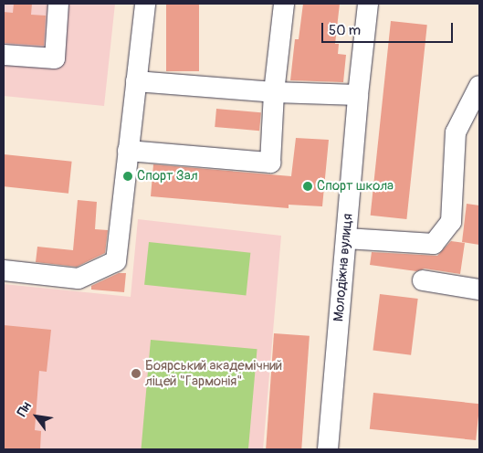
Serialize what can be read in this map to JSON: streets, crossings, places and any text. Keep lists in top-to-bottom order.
{
  "streets": {
    "street": ["Молодіжна вулиця"]
  },
  "places": ["Спорт Зал", "Спорт школа", "Боярський академічний ліцей \"Гармонія\""],
  "scale_bar": "50 m",
  "north": "top left"
}
